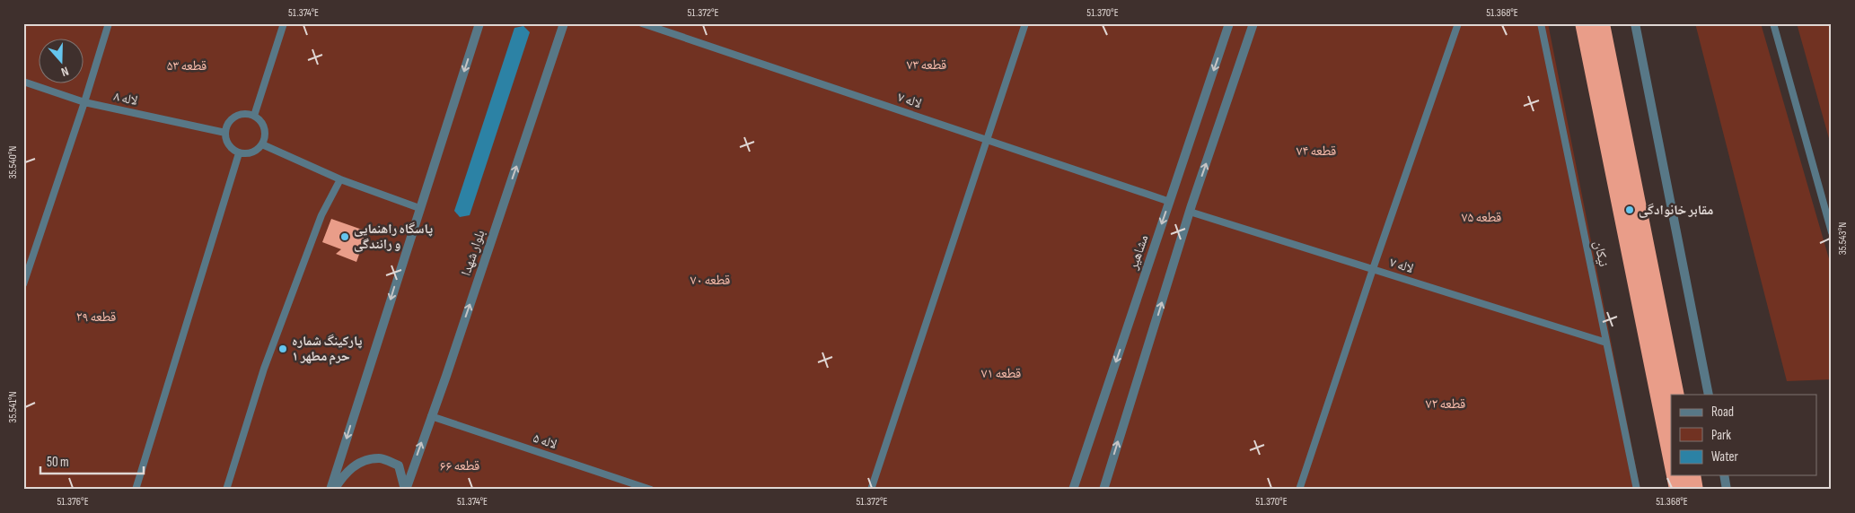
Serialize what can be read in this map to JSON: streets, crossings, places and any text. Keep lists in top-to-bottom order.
{
  "streets": {
    "street": ["مشاهیر", "بلوار شهدا"],
    "lane": [
      "لاله ۸",
      "لاله ۷",
      "نیکان",
      "لاله ۵"
    ]
  },
  "crossings": [
    ["لاله ۷", "مشاهیر"],
    ["لاله ۷", "نیکان"],
    ["بلوار شهدا", "لاله ۵"]
  ],
  "parks": [
    "قطعه ۷۳",
    "قطعه ۵۳",
    "قطعه ۷۴",
    "قطعه ۷۵",
    "قطعه ۷۰",
    "قطعه ۲۹",
    "قطعه ۷۱",
    "قطعه ۷۲",
    "قطعه ۶۶"
  ],
  "places": ["مقابر خانوادگی", "پاسگاه راهنمایی و رانندگی", "پارکینگ شماره ۱ حرم مطهر"],
  "legend": ["Road", "Park", "Water"],
  "scale_bar": "50 m",
  "north": "bottom",
  "coordinates": [
    "51.374°E",
    "51.372°E",
    "51.370°E",
    "51.368°E",
    "35.540°N",
    "35.543°N",
    "35.541°N",
    "51.376°E"
  ]
}
